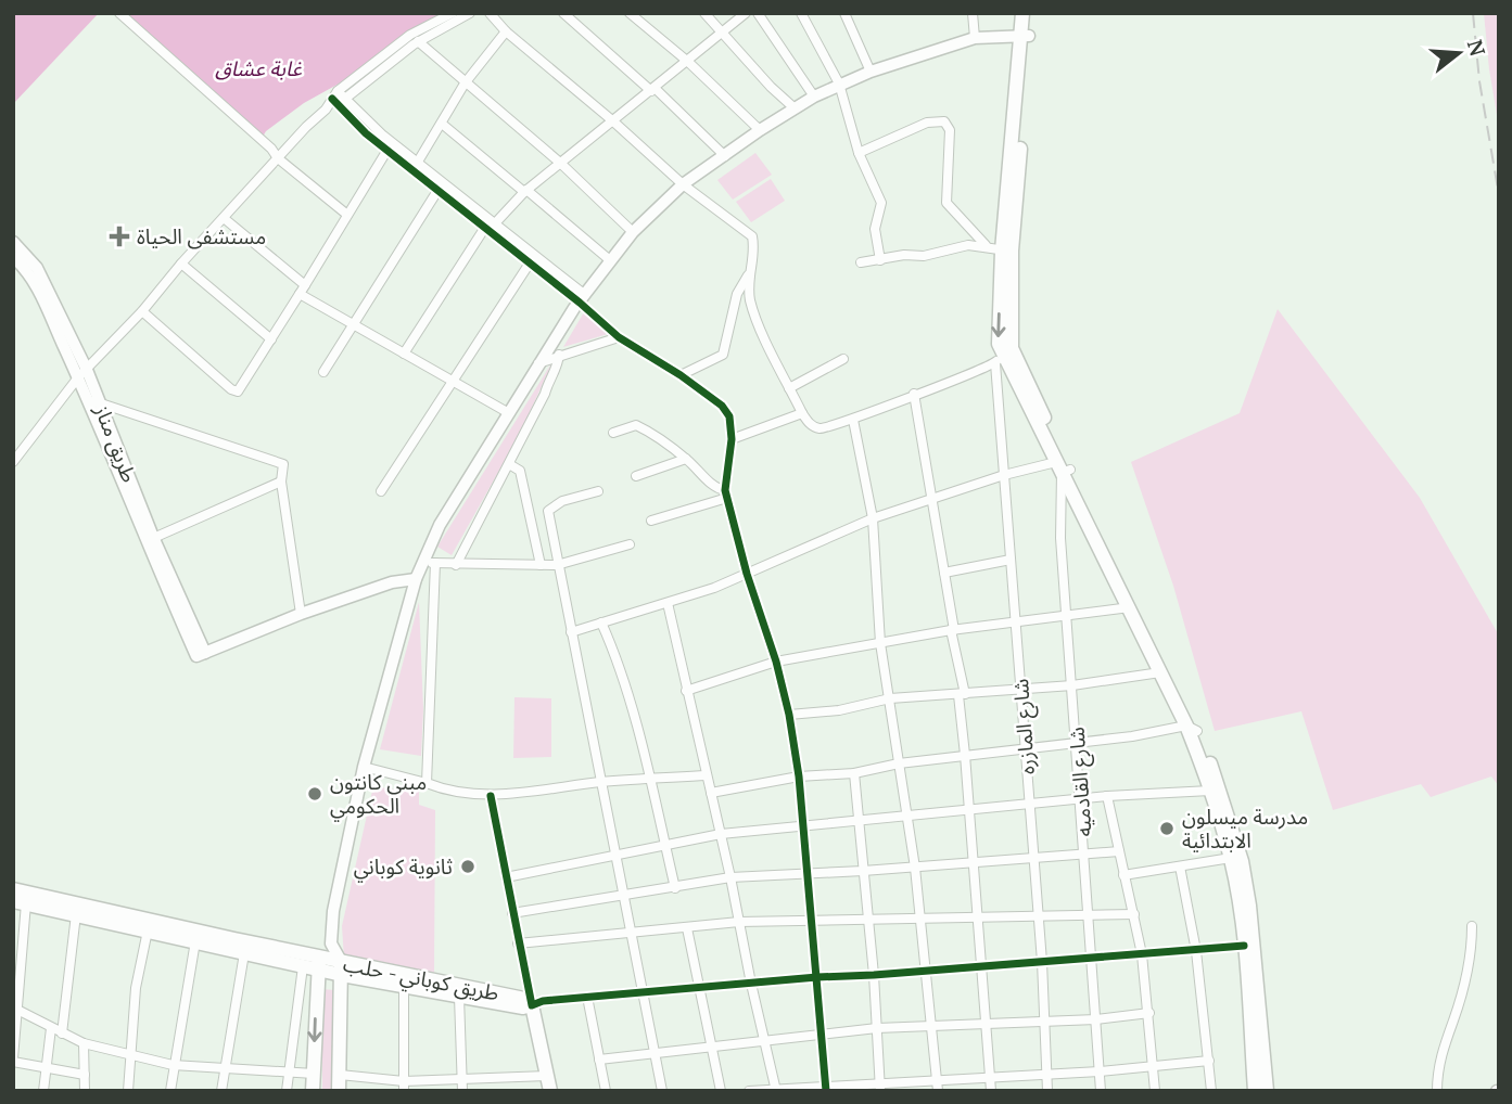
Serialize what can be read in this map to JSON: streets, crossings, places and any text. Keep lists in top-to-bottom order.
{
  "streets": {
    "main road": ["طريق مناز", "طريق كوباني - حلب"],
    "street": ["شارع المازره", "شارع القادميه"]
  },
  "parks": ["غابة عشاق"],
  "places": {
    "health": ["مستشفى الحياة"],
    "other": ["مبنى كانتون الحكومي", "مدرسة ميسلون الابتدائية", "ثانوية كوباني"]
  },
  "north": "right"
}
